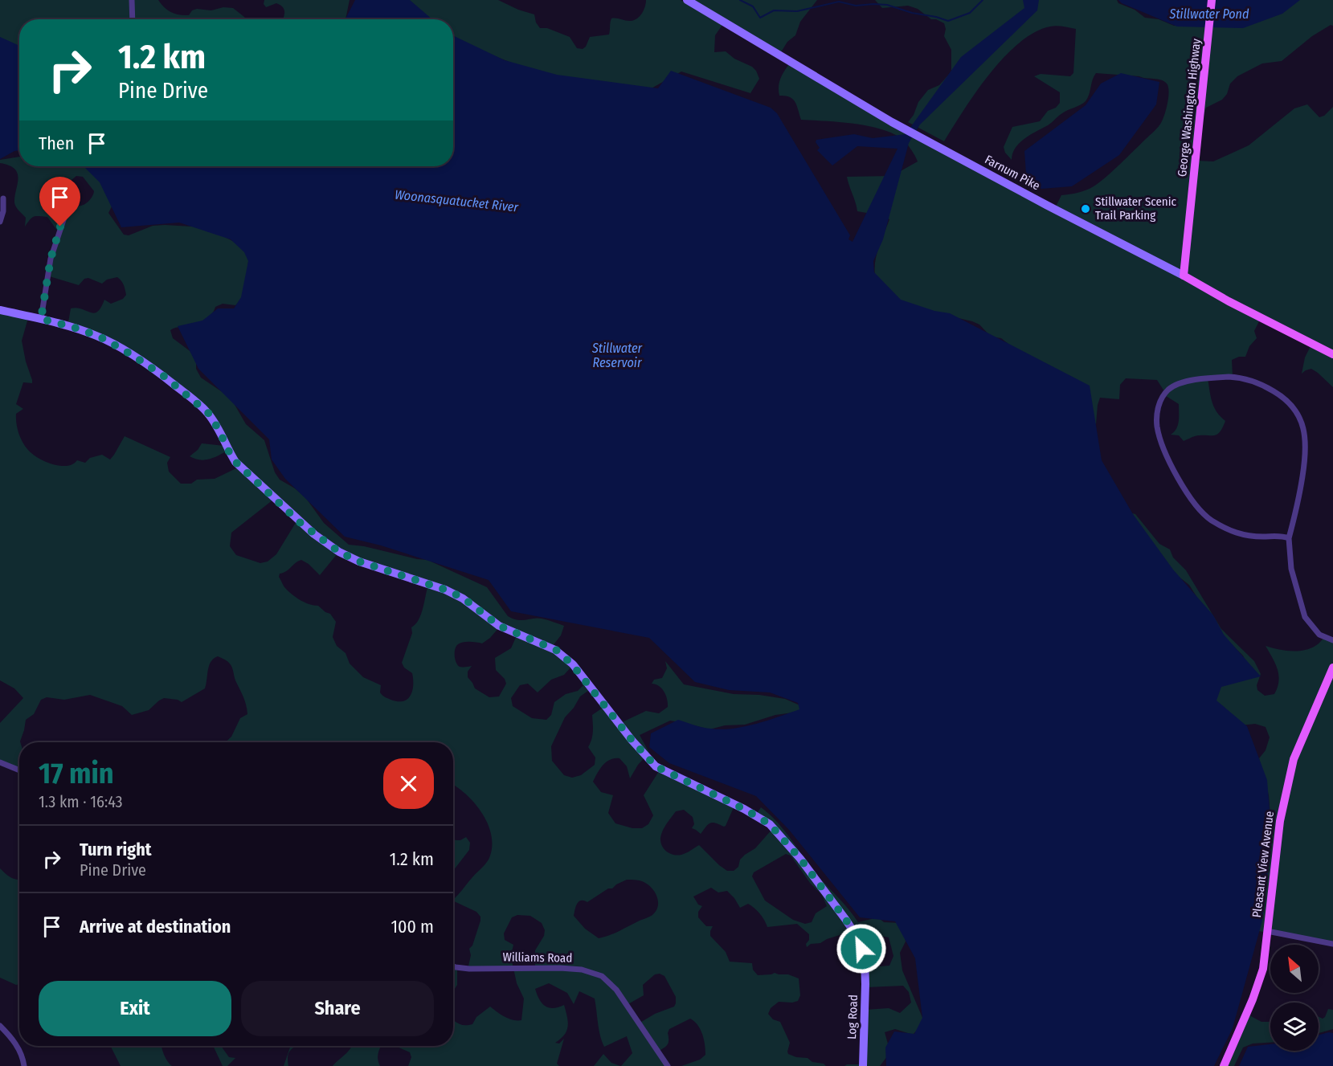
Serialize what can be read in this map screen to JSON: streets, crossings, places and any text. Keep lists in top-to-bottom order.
{
  "streets": {
    "main road": ["George Washington Highway", "Farnum Pike", "Pleasant View Avenue"],
    "street": ["Williams Road", "Log Road"]
  },
  "crossings": [
    ["George Washington Highway", "Farnum Pike"]
  ],
  "water": ["Stillwater Pond", "Woonasquatucket River", "Stillwater Reservoir"],
  "places": ["Stillwater Scenic Trail Parking"],
  "north": "top left",
  "page": {
    "turn": ["1.2 km", "Pine Drive"],
    "then": "Then",
    "heading": ["17 min", "1.3 km · 16:43"],
    "list": [
      {
        "name": "Turn right",
        "note": "Pine Drive",
        "value": "1.2 km"
      },
      {
        "name": "Arrive at destination",
        "value": "100 m"
      }
    ],
    "buttons": ["Exit", "Share"]
  }
}
